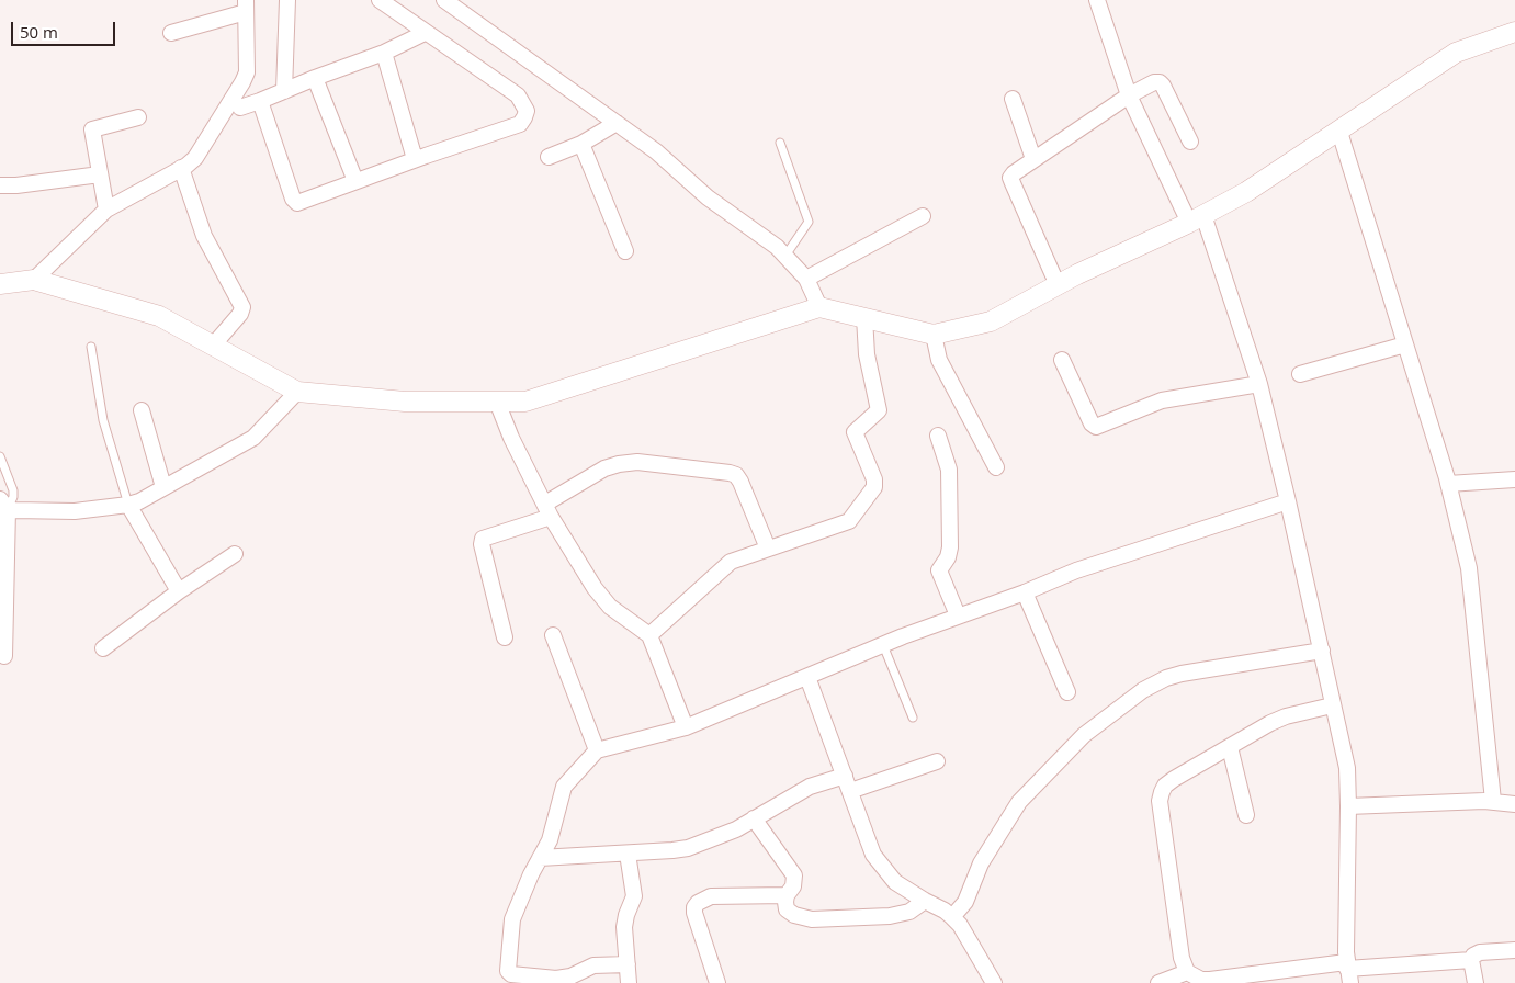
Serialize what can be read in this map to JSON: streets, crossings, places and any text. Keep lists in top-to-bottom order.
{
  "scale_bar": "50 m"
}
